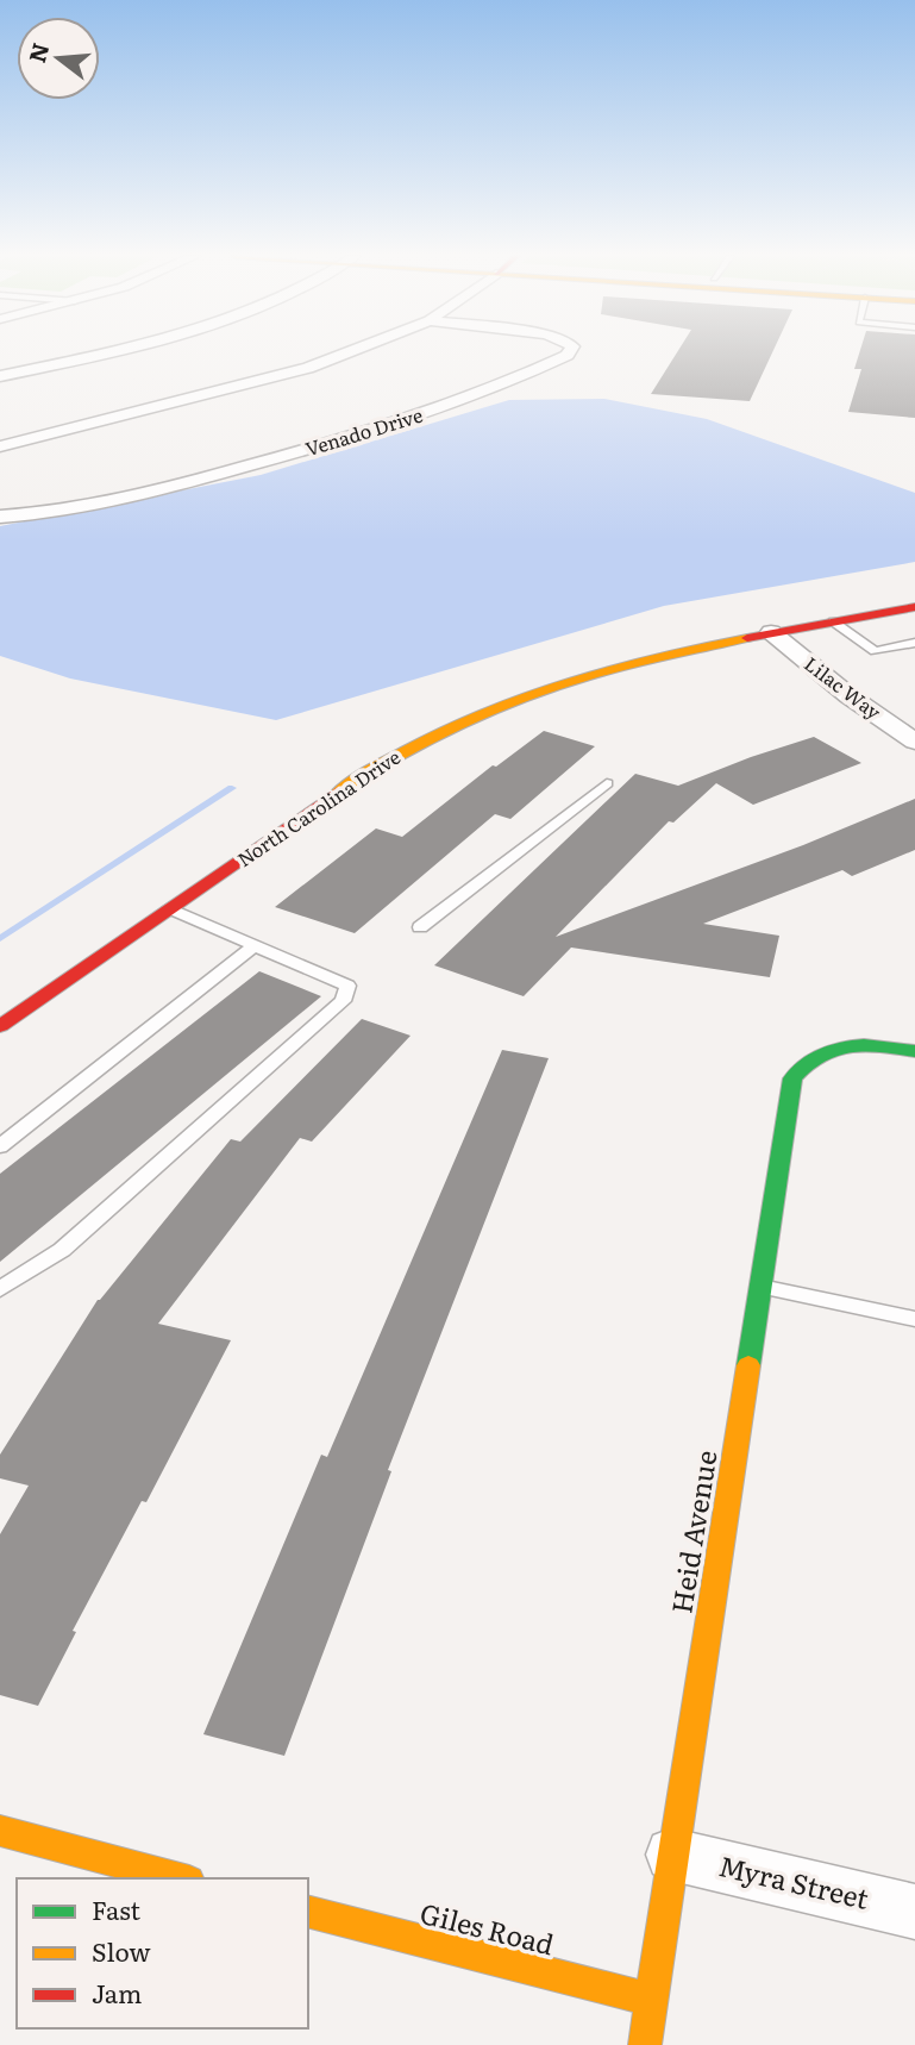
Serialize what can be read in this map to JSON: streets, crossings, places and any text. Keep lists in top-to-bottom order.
{
  "streets": {
    "main road": ["North Carolina Drive", "Heid Avenue", "Giles Road"],
    "street": ["Venado Drive", "Lilac Way", "Myra Street"]
  },
  "crossings": [
    ["Lilac Way", "North Carolina Drive"],
    ["Heid Avenue", "Myra Street"],
    ["Heid Avenue", "Giles Road"]
  ],
  "legend": ["Fast", "Slow", "Jam"],
  "north": "left"
}
